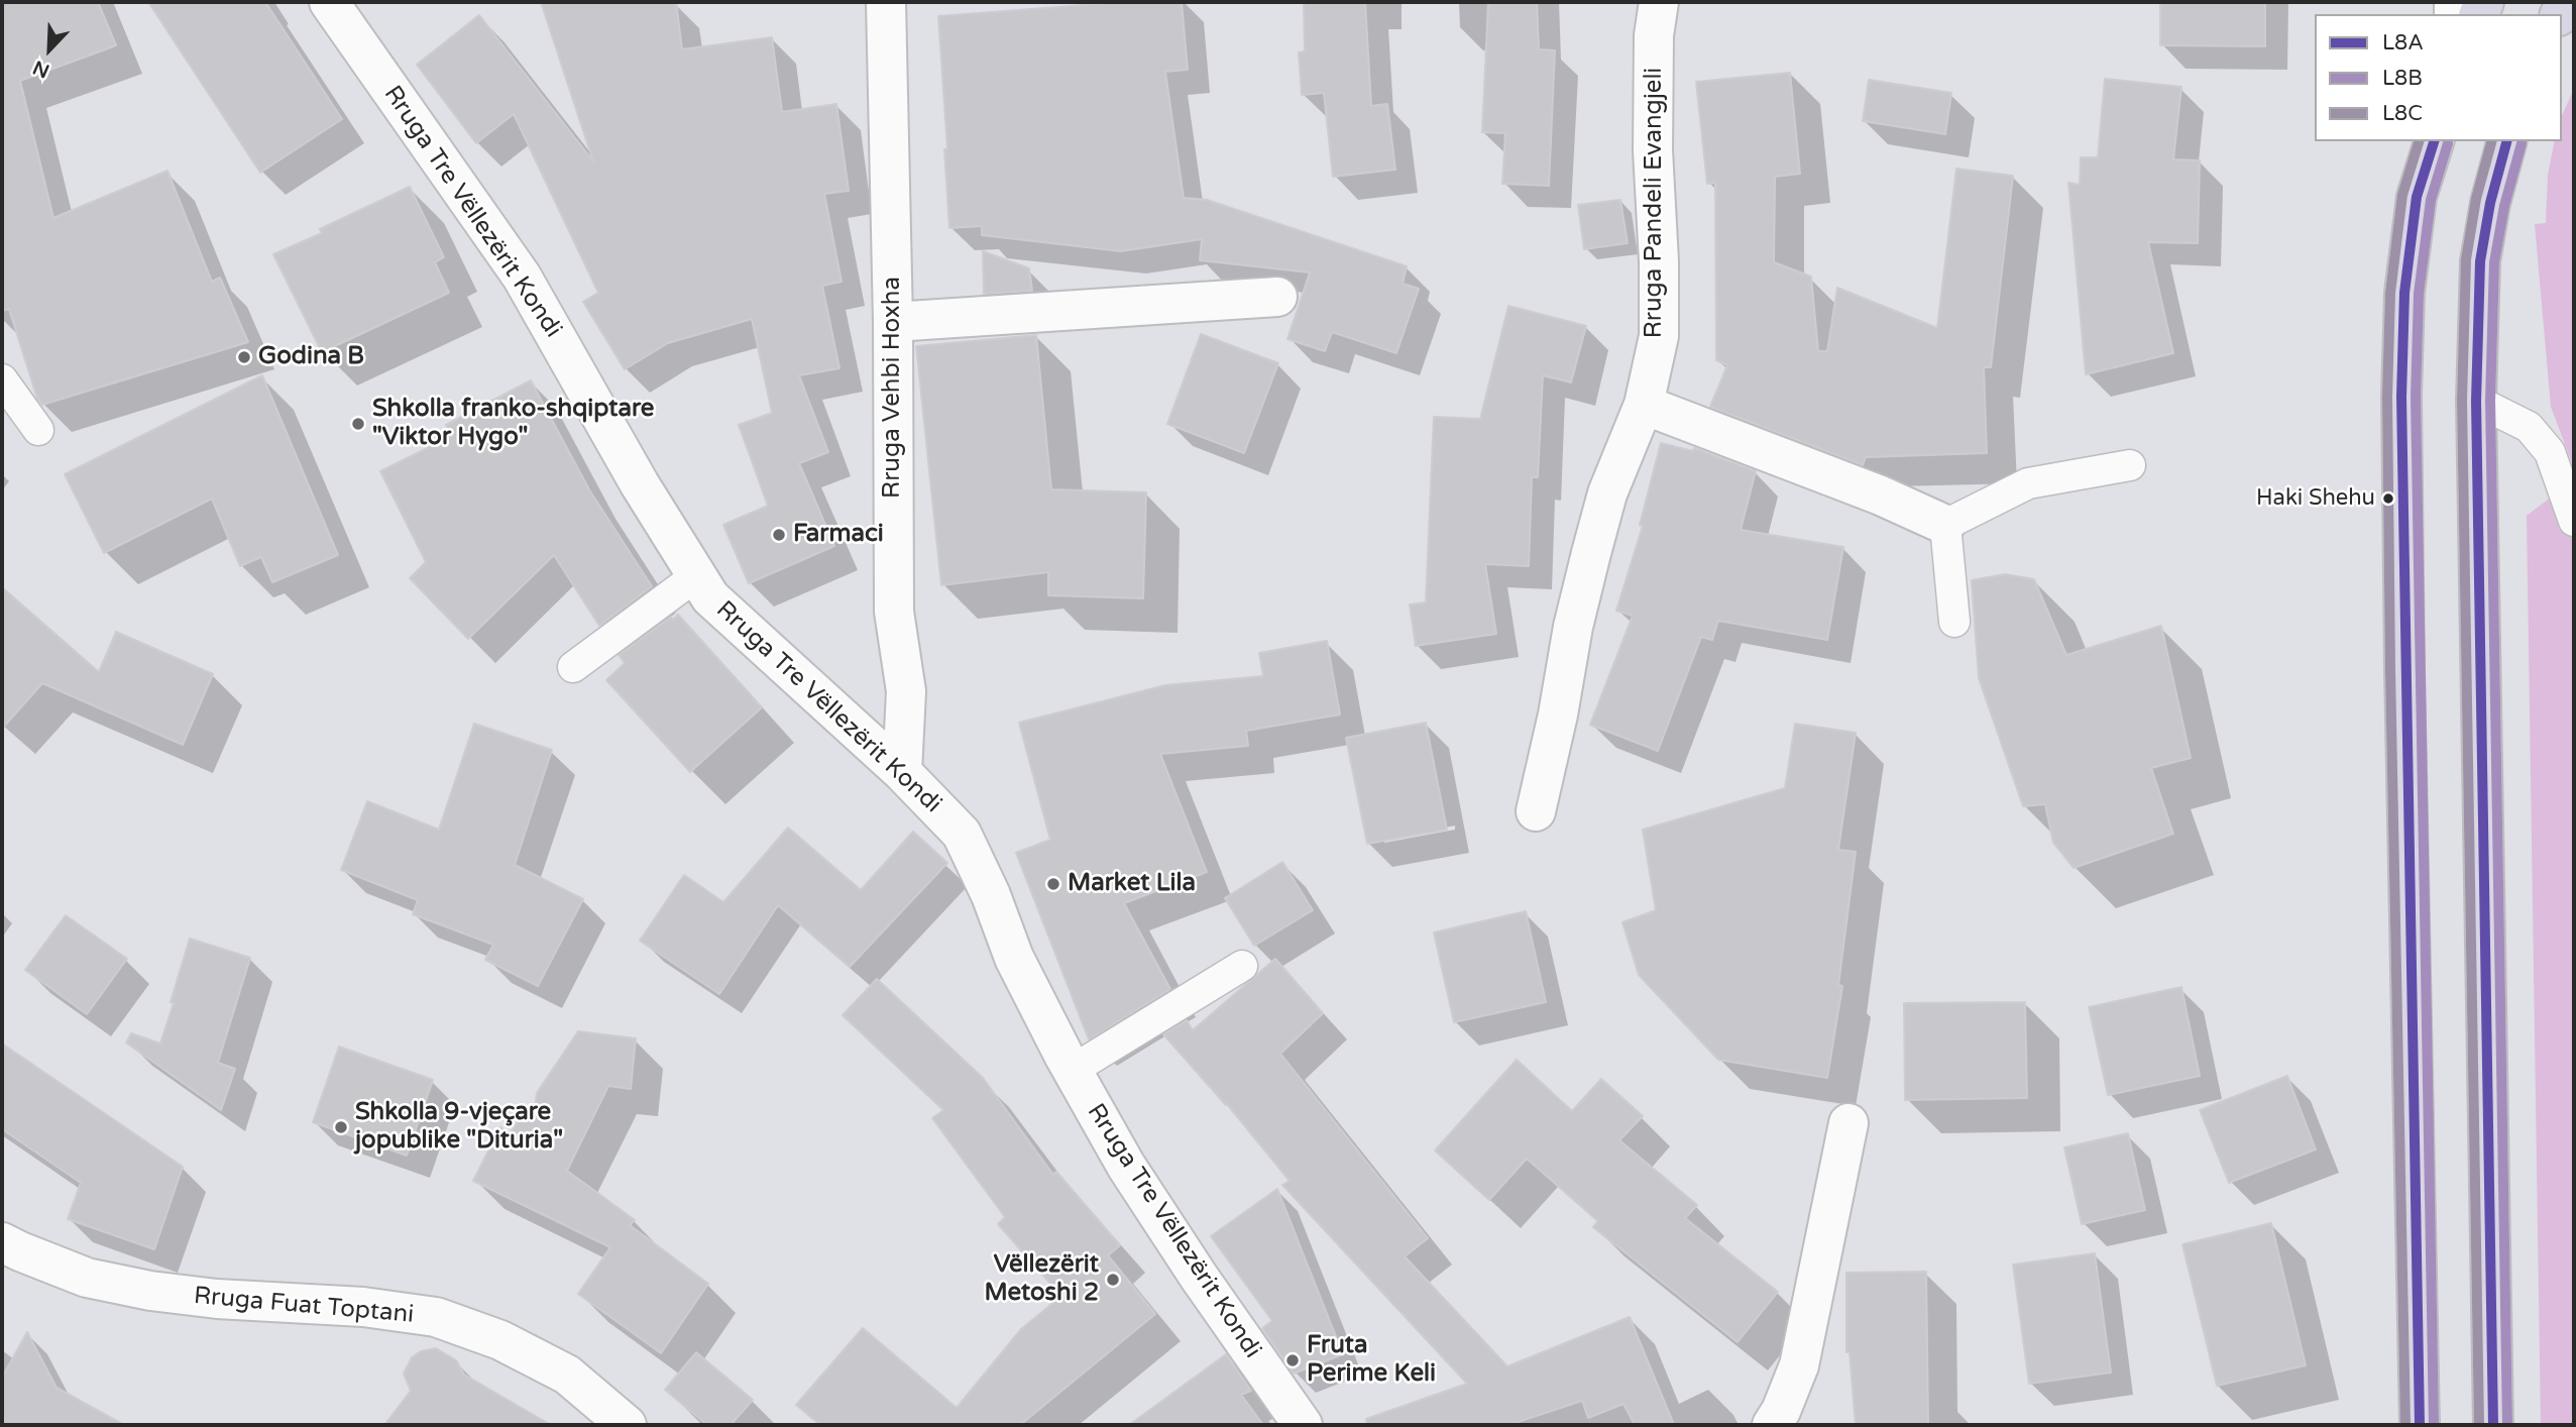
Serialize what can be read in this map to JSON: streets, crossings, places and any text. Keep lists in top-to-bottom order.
{
  "streets": {
    "street": [
      "Rruga Pandeli Evangjeli",
      "Rruga Tre Vëllezërit Kondi",
      "Rruga Vehbi Hoxha",
      "Rruga Fuat Toptani"
    ]
  },
  "crossings": [
    ["Rruga Tre Vëllezërit Kondi", "Rruga Vehbi Hoxha"]
  ],
  "places": [
    "Godina B",
    "Shkolla franko-shqiptare \"Viktor Hygo\"",
    "Haki Shehu",
    "Farmaci",
    "Market Lila",
    "Shkolla 9-vjeçare jopublike \"Dituria\"",
    "Vëllezërit Metoshi 2",
    "Fruta Perime Keli"
  ],
  "lines": ["transit line L8A", "transit line L8C", "transit line L8B"],
  "legend": ["L8A", "L8B", "L8C"],
  "north": "bottom left"
}
